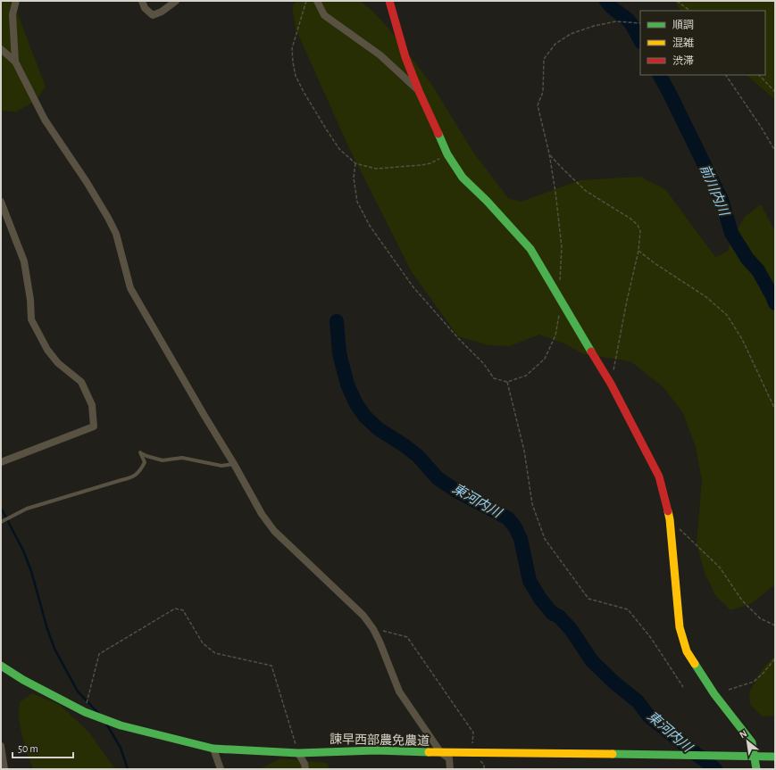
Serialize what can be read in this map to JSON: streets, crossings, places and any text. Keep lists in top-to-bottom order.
{
  "streets": {
    "street": ["諫早西部農免農道"]
  },
  "water": ["前川内川", "東河内川"],
  "legend": ["順調", "混雑", "渋滞"],
  "scale_bar": "50 m",
  "north": "top left"
}
